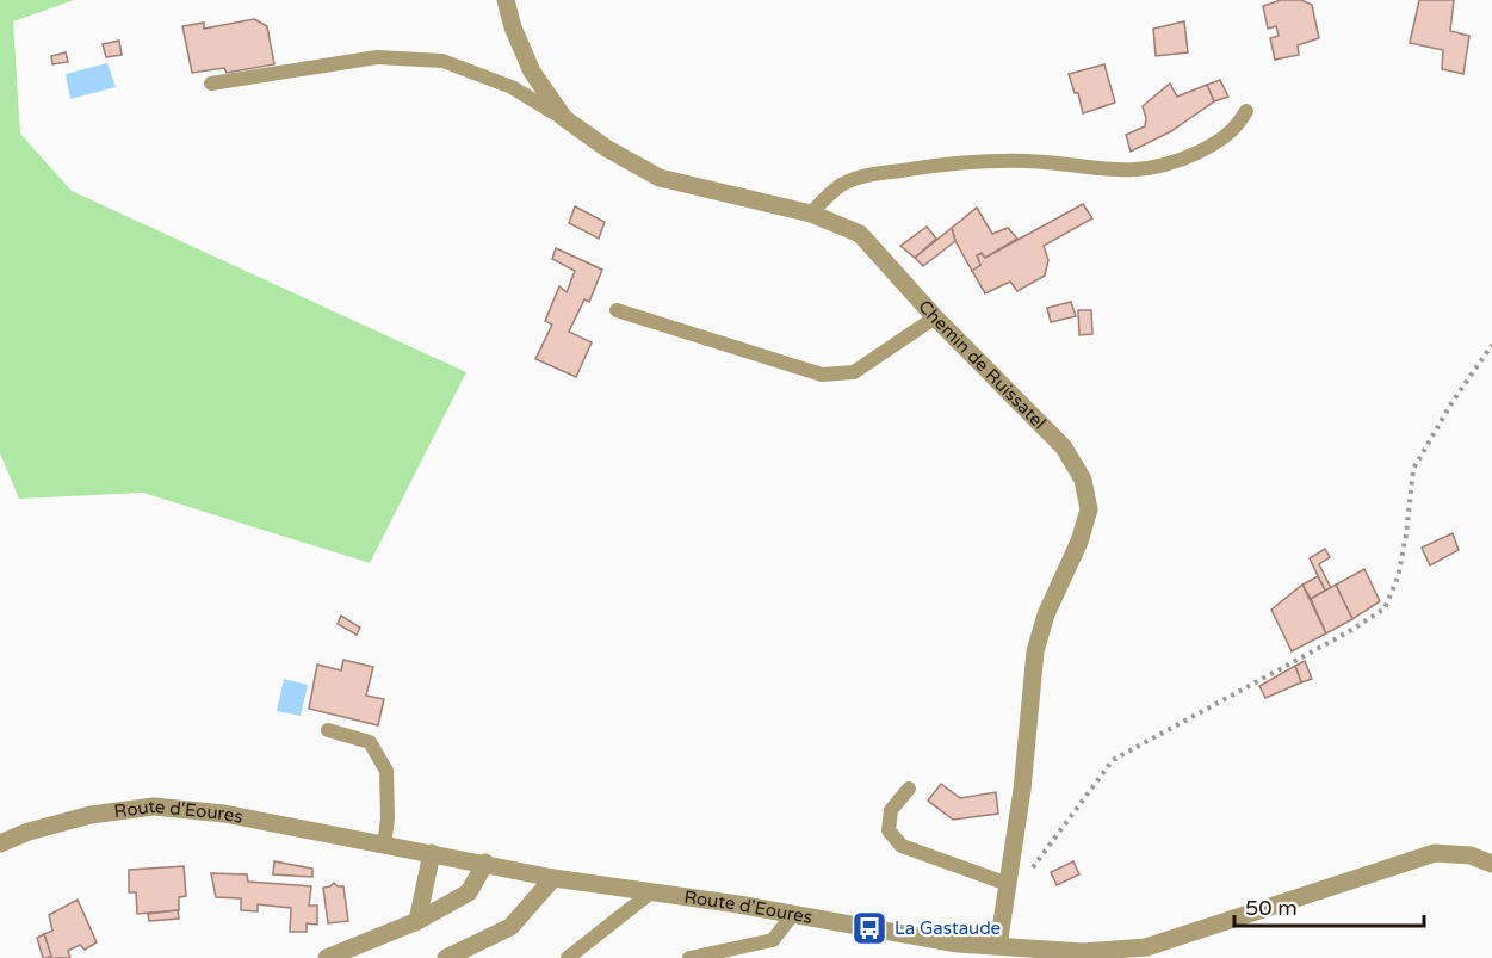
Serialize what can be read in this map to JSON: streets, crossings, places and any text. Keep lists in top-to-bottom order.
{
  "streets": {
    "street": ["Chemin de Ruissatel", "Route d'Eoures"]
  },
  "crossings": [
    ["Chemin de Ruissatel", "Route d'Eoures"]
  ],
  "places": {
    "bus stop": ["La Gastaude"]
  },
  "scale_bar": "50 m"
}
